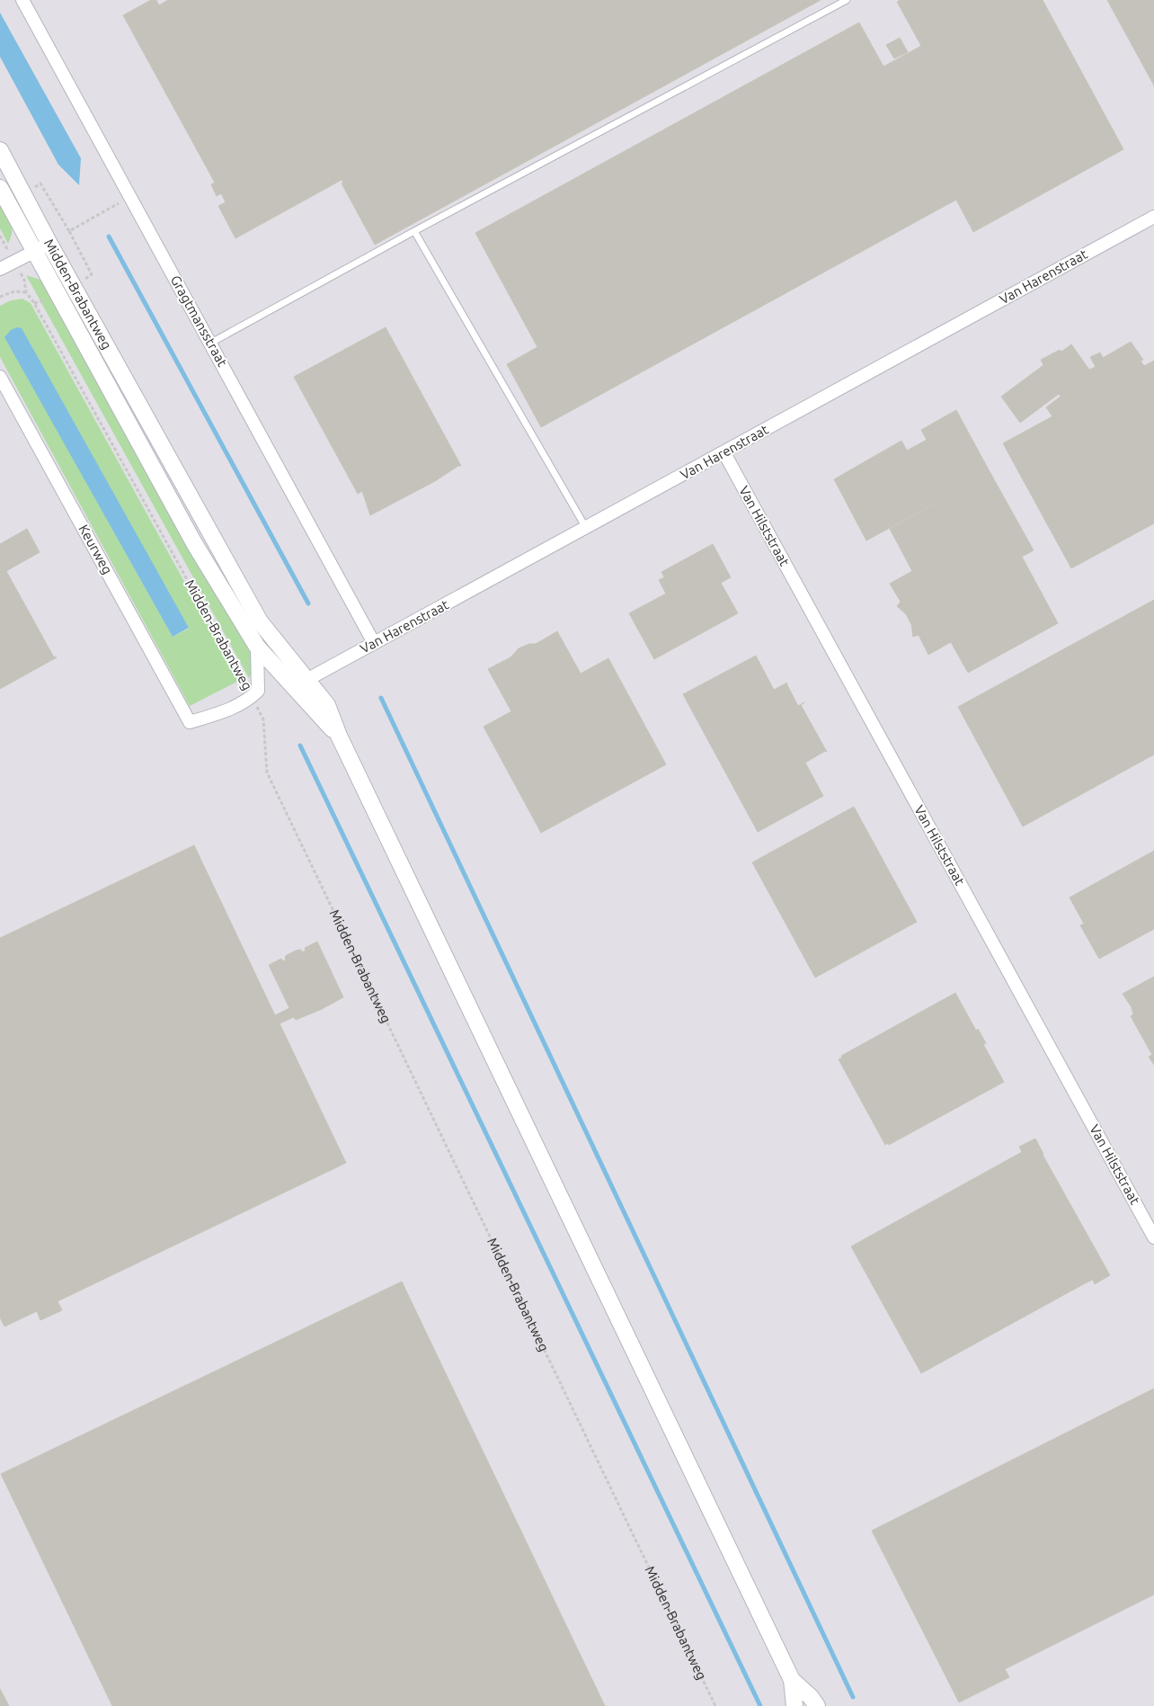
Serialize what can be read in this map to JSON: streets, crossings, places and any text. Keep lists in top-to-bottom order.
{
  "streets": {
    "street": [
      "Van Harenstraat",
      "Midden-Brabantweg",
      "Gragtmansstraat",
      "Van Hilststraat",
      "Keurweg"
    ]
  },
  "crossings": [
    ["Van Harenstraat", "Midden-Brabantweg"],
    ["Van Harenstraat", "Gragtmansstraat"],
    ["Van Harenstraat", "Van Hilststraat"],
    ["Midden-Brabantweg", "Keurweg"]
  ]
}
